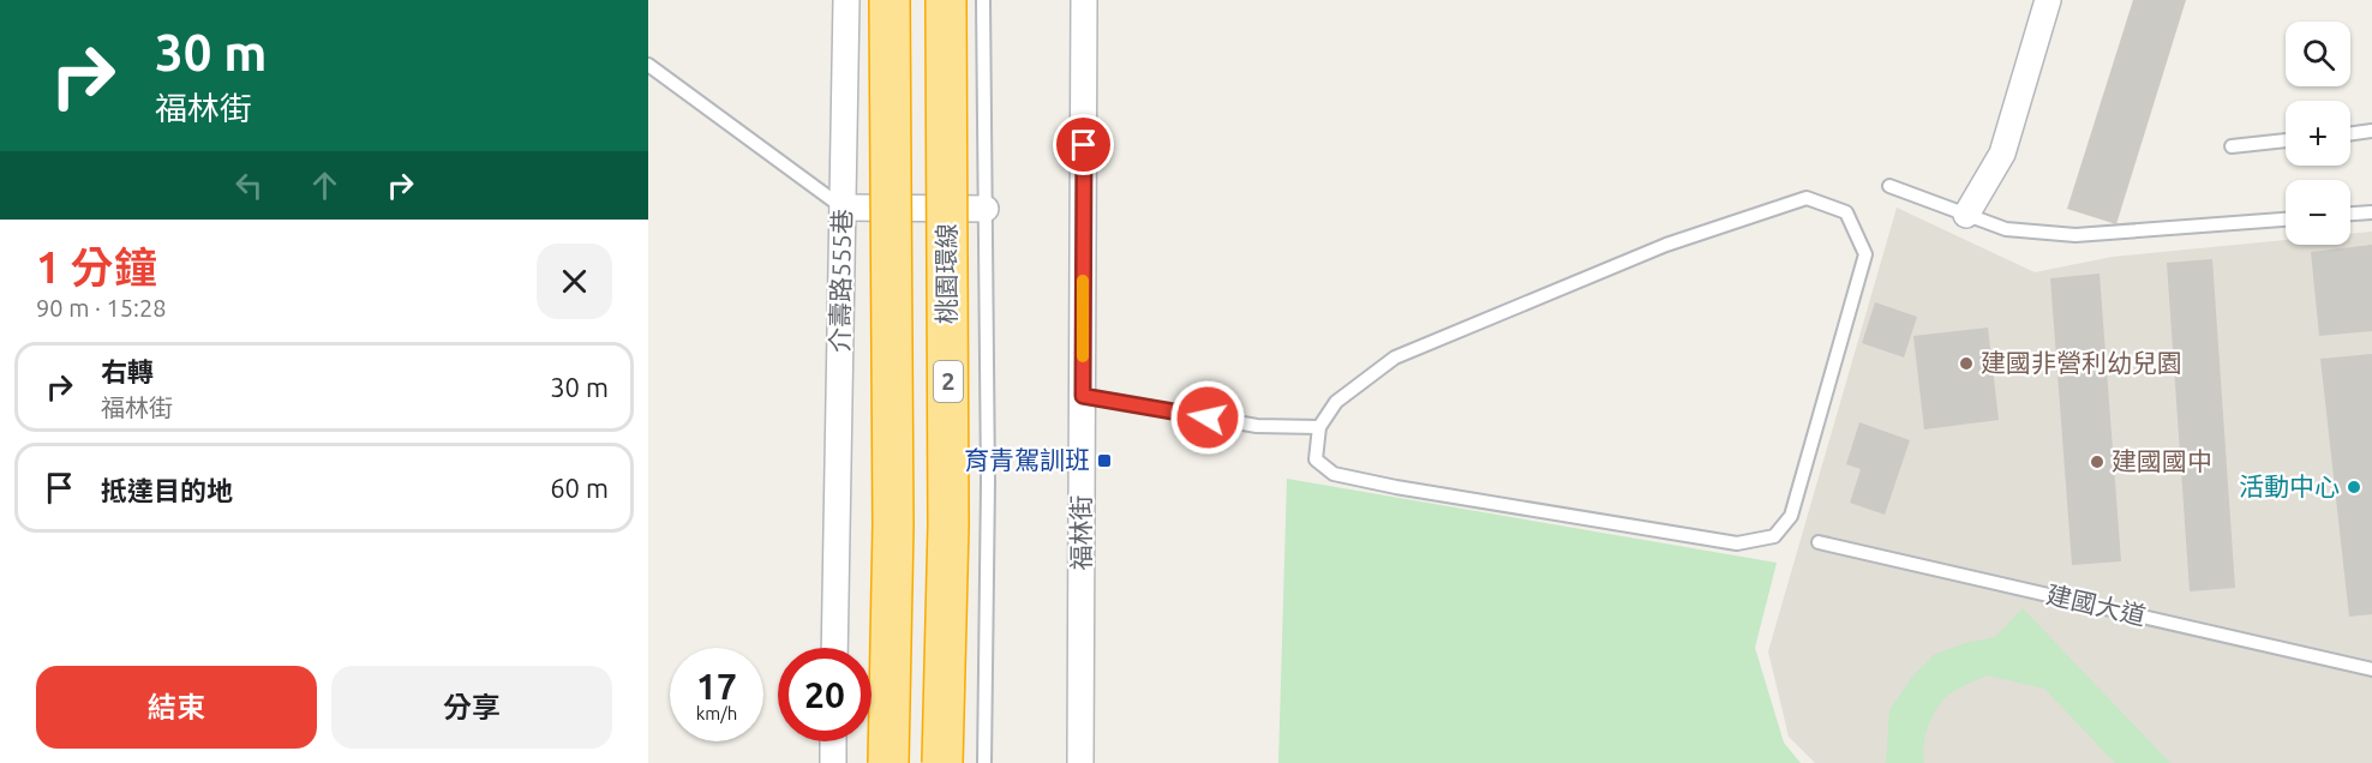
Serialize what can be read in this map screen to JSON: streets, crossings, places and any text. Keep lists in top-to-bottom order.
{
  "streets": {
    "highway": ["桃園環線", "2"],
    "street": ["介壽路555巷", "福林街"],
    "lane": ["建國大道"]
  },
  "places": {
    "other": ["建國非營利幼兒園", "建國國中", "活動中心"],
    "transit": ["育青駕訓班"]
  },
  "page": {
    "turn": ["30 m", "福林街"],
    "map_buttons": ["+", "−"],
    "heading": ["1 分鐘", "90 m · 15:28"],
    "list": [
      {
        "name": "右轉",
        "note": "福林街",
        "value": "30 m"
      },
      {
        "name": "抵達目的地",
        "value": "60 m"
      }
    ],
    "speed": "17 km/h",
    "limit": "20",
    "buttons": ["結束", "分享"]
  }
}
